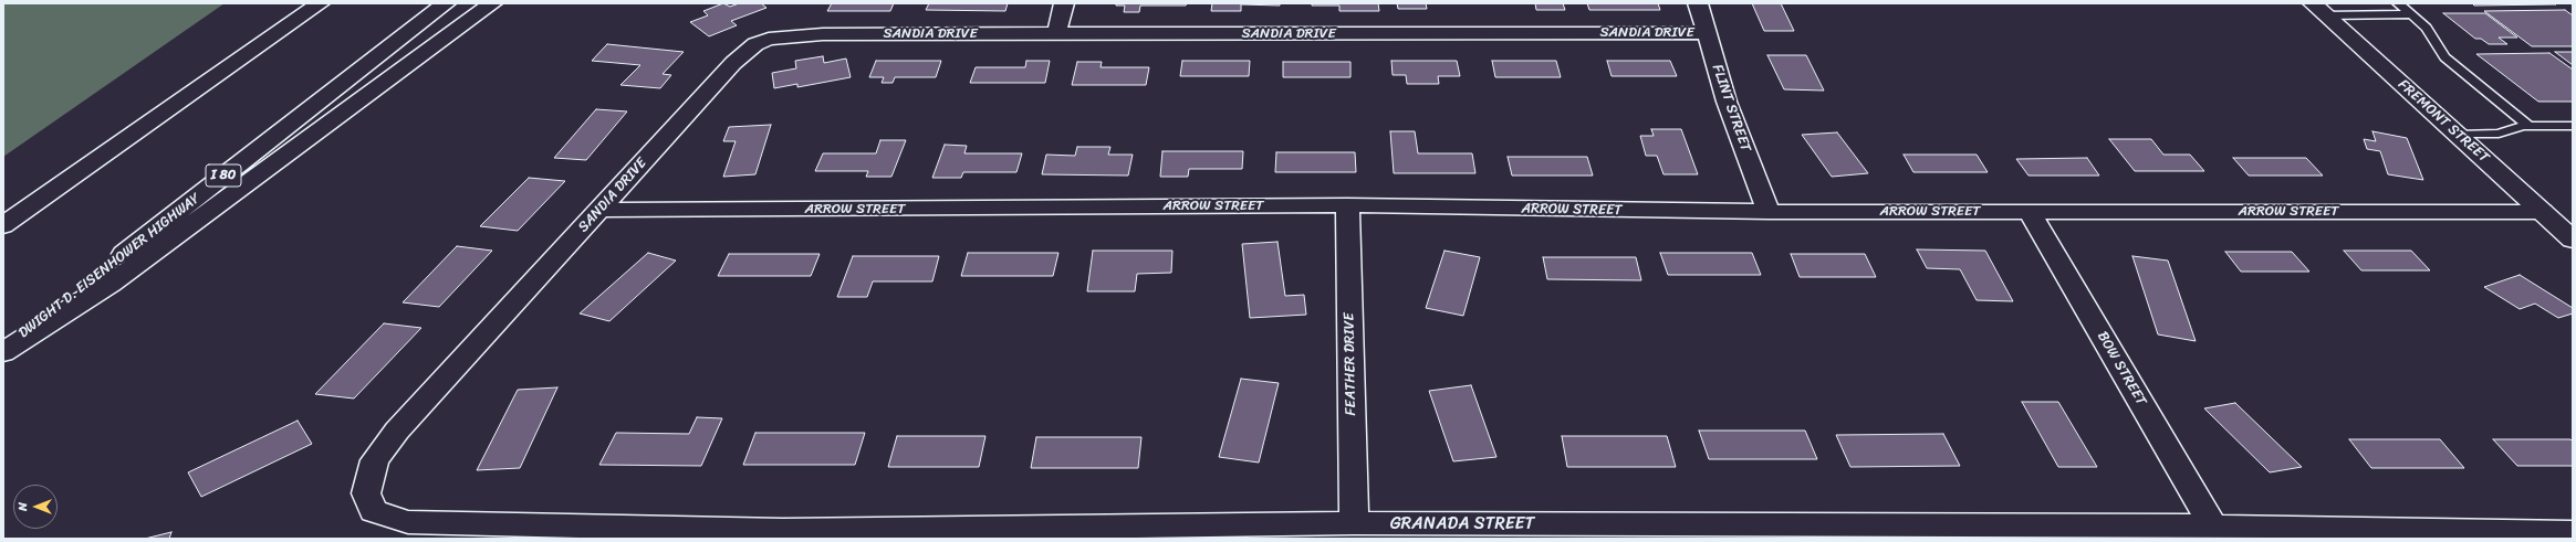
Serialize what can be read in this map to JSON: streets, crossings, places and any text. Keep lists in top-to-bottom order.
{
  "streets": {
    "main road": [
      "SANDIA DRIVE",
      "FLINT STREET",
      "FREMONT STREET",
      "I 80",
      "ARROW STREET",
      "DWIGHT D. EISENHOWER HIGHWAY",
      "FEATHER DRIVE",
      "BOW STREET",
      "GRANADA STREET"
    ]
  },
  "crossings": [
    ["SANDIA DRIVE", "FLINT STREET"],
    ["SANDIA DRIVE", "ARROW STREET"],
    ["SANDIA DRIVE", "GRANADA STREET"],
    ["FLINT STREET", "ARROW STREET"],
    ["FREMONT STREET", "ARROW STREET"],
    ["ARROW STREET", "FEATHER DRIVE"],
    ["ARROW STREET", "BOW STREET"],
    ["FEATHER DRIVE", "GRANADA STREET"],
    ["BOW STREET", "GRANADA STREET"]
  ],
  "north": "left"
}
